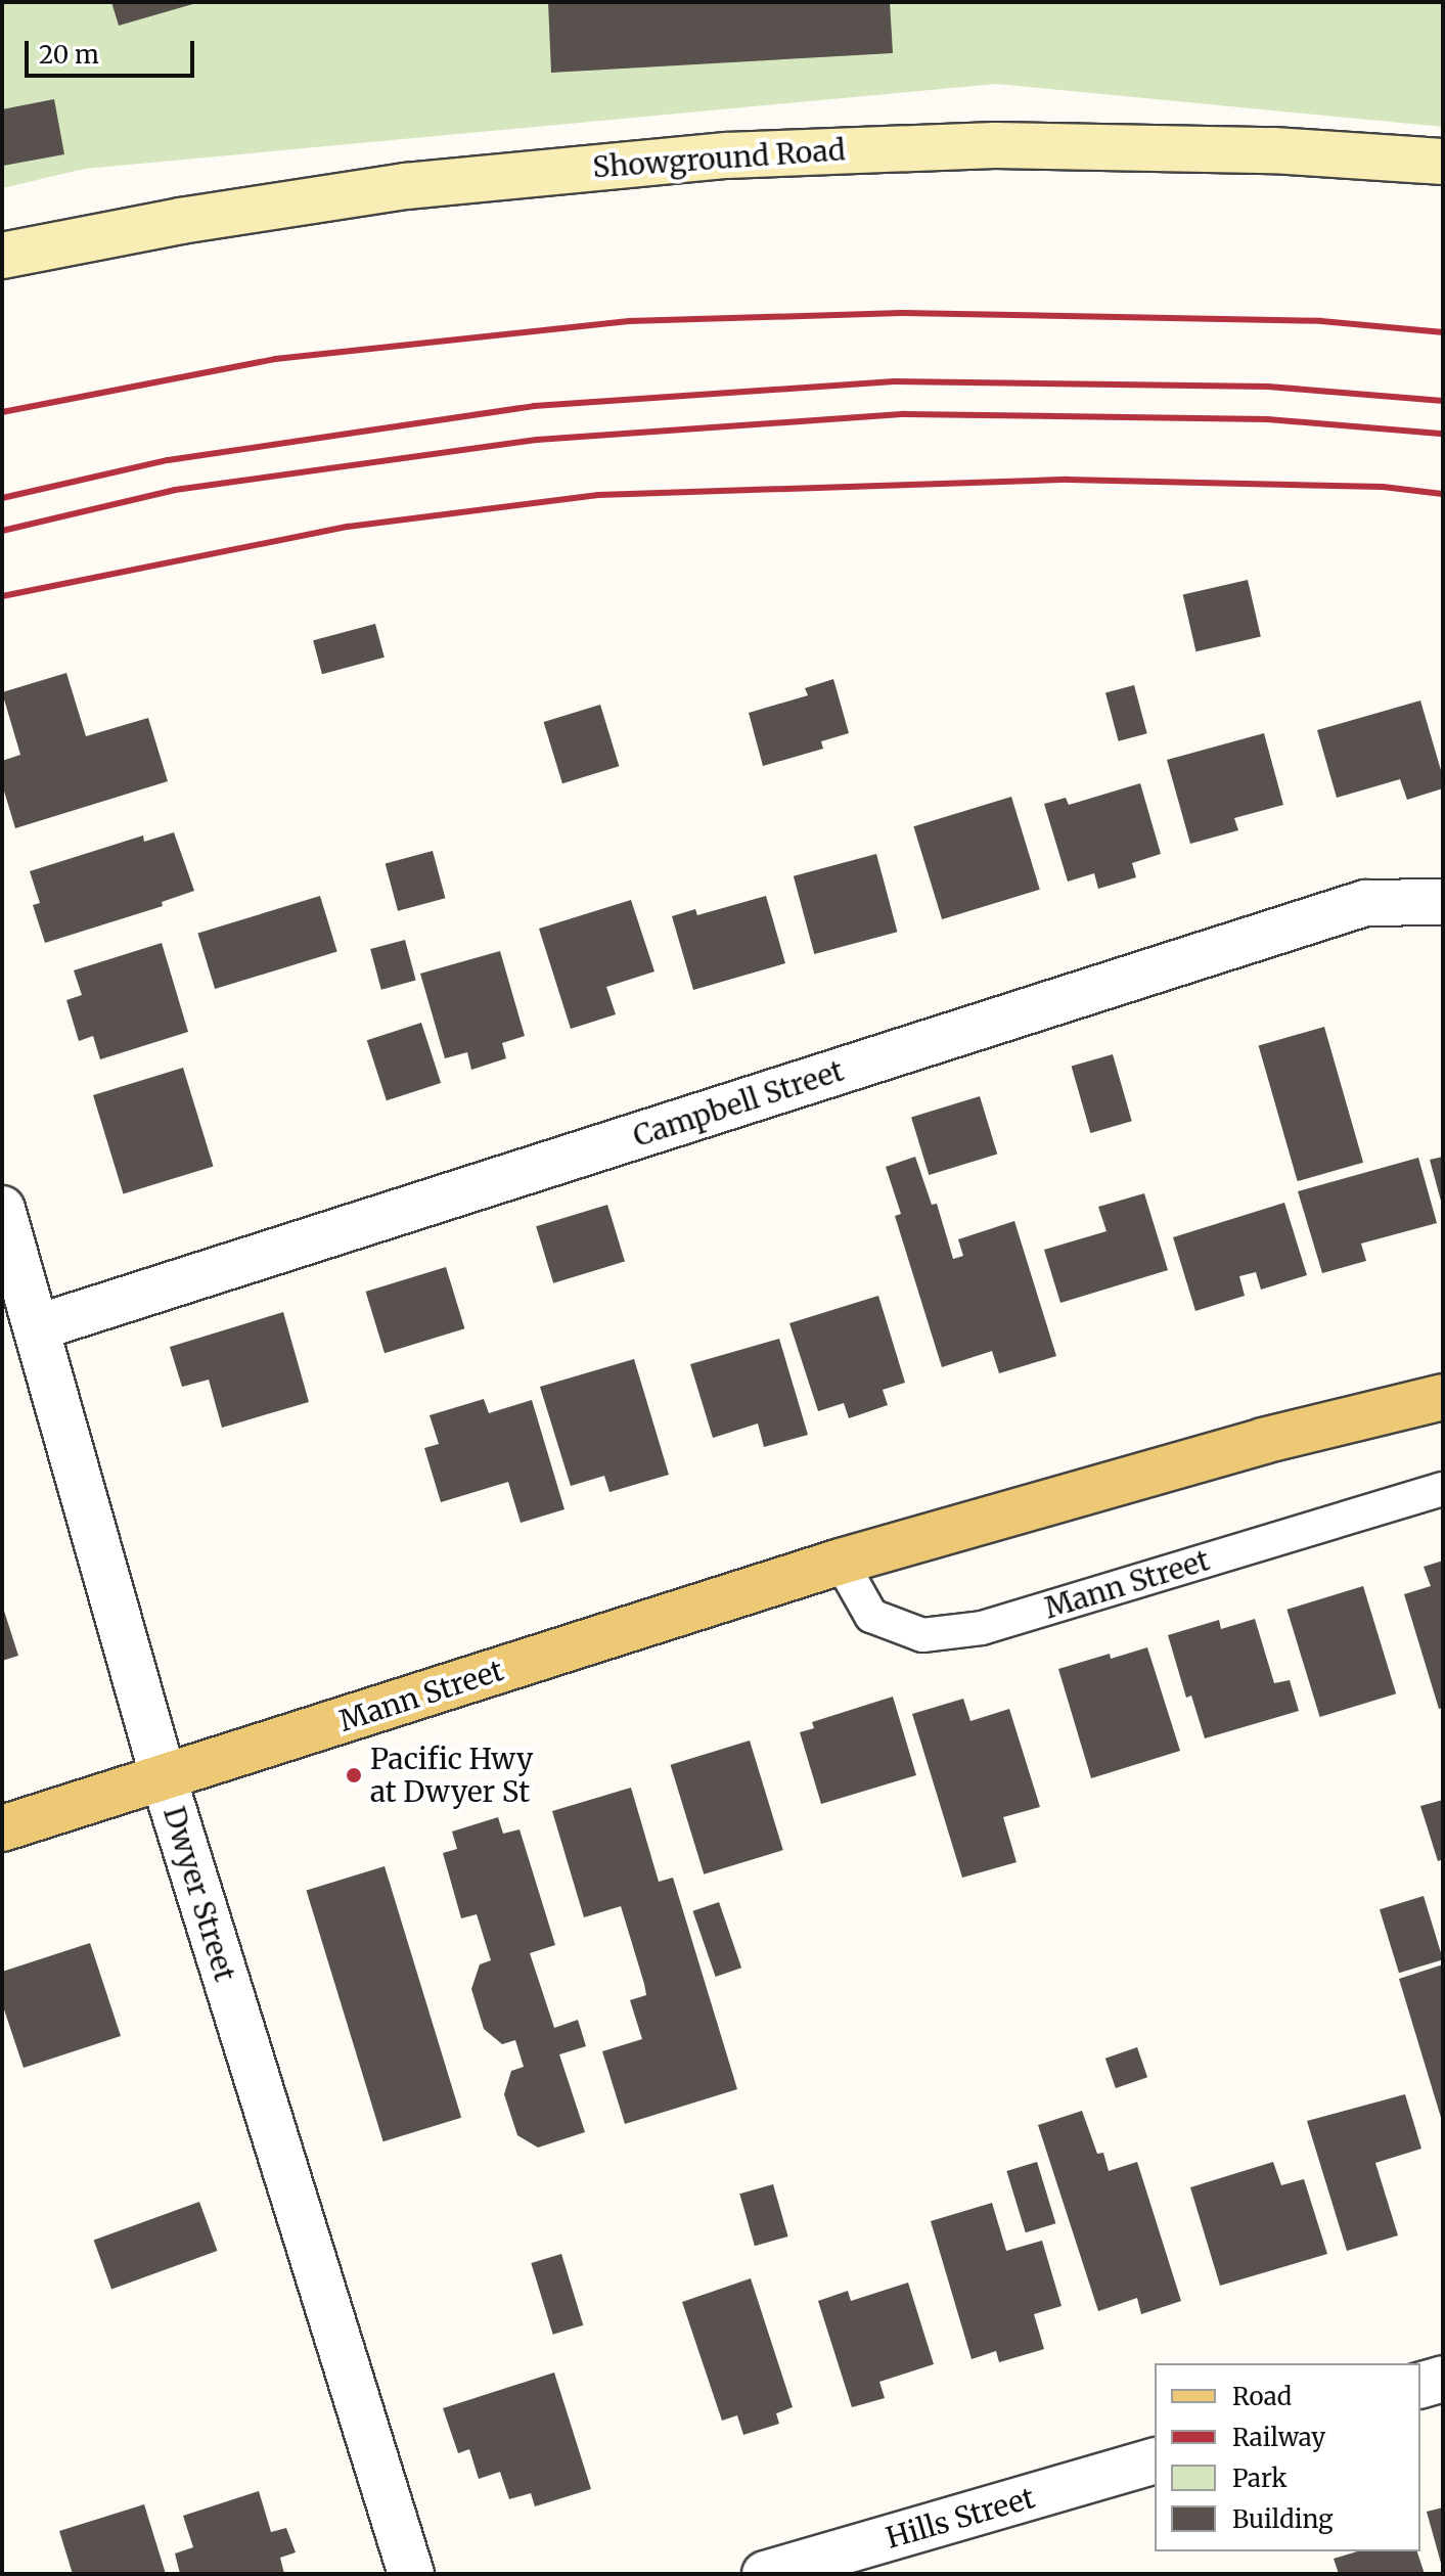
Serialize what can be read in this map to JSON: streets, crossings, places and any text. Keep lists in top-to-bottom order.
{
  "streets": {
    "main road": ["Mann Street"],
    "street": [
      "Showground Road",
      "Campbell Street",
      "Dwyer Street",
      "Hills Street"
    ]
  },
  "crossings": [
    ["Campbell Street", "Dwyer Street"],
    ["Mann Street", "Dwyer Street"]
  ],
  "places": ["Pacific Hwy at Dwyer St"],
  "legend": [
    "Road",
    "Railway",
    "Park",
    "Building"
  ],
  "scale_bar": "20 m"
}
